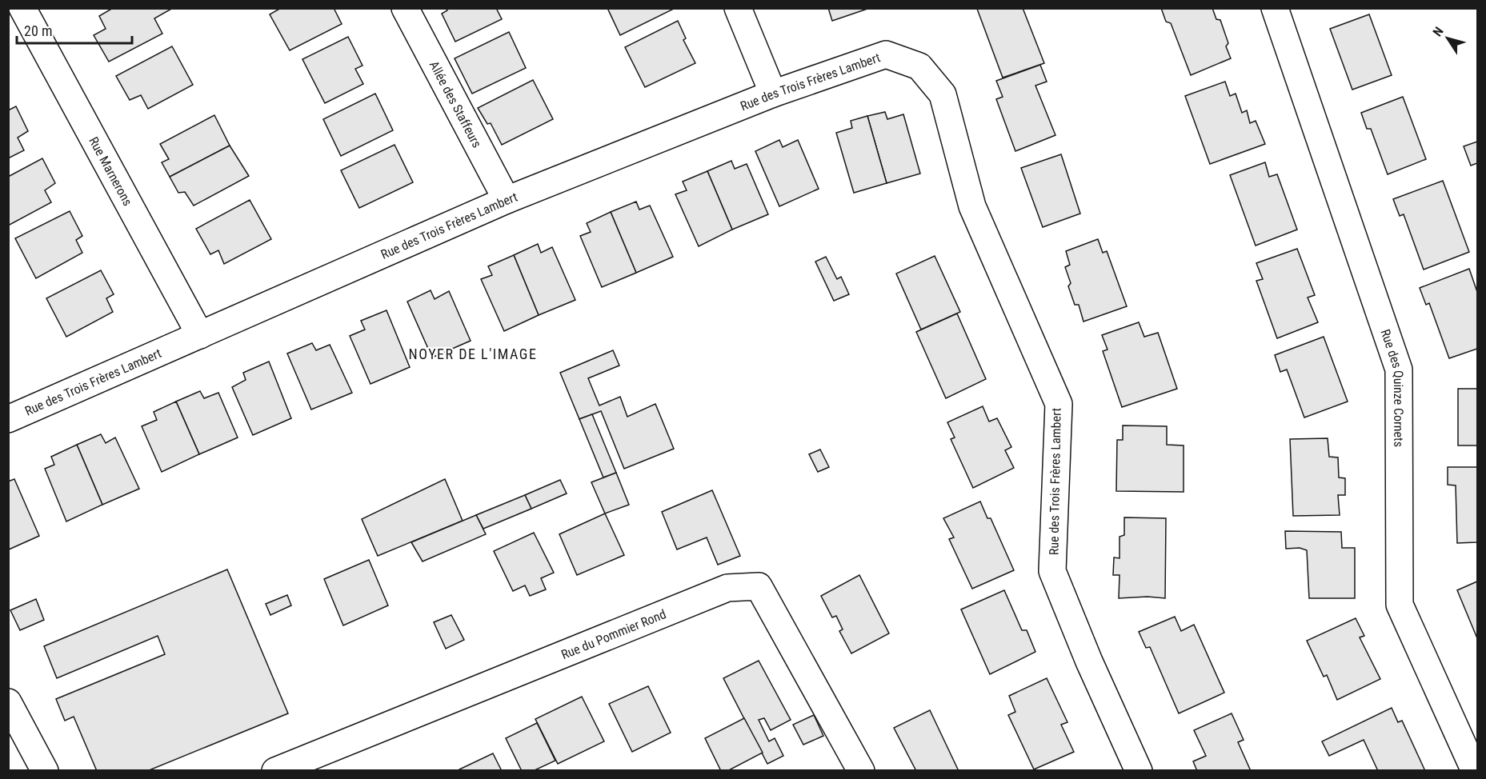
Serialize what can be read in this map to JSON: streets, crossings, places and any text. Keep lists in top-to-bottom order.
{
  "streets": {
    "street": [
      "Rue des Trois Frères Lambert",
      "Allée des Staffeurs",
      "Rue Marnerons",
      "Rue des Quinze Cornets",
      "Rue du Pommier Rond"
    ]
  },
  "crossings": [
    ["Rue des Trois Frères Lambert", "Allée des Staffeurs"],
    ["Rue des Trois Frères Lambert", "Rue Marnerons"]
  ],
  "districts": ["NOYER DE L'IMAGE"],
  "scale_bar": "20 m",
  "north": "top left"
}
